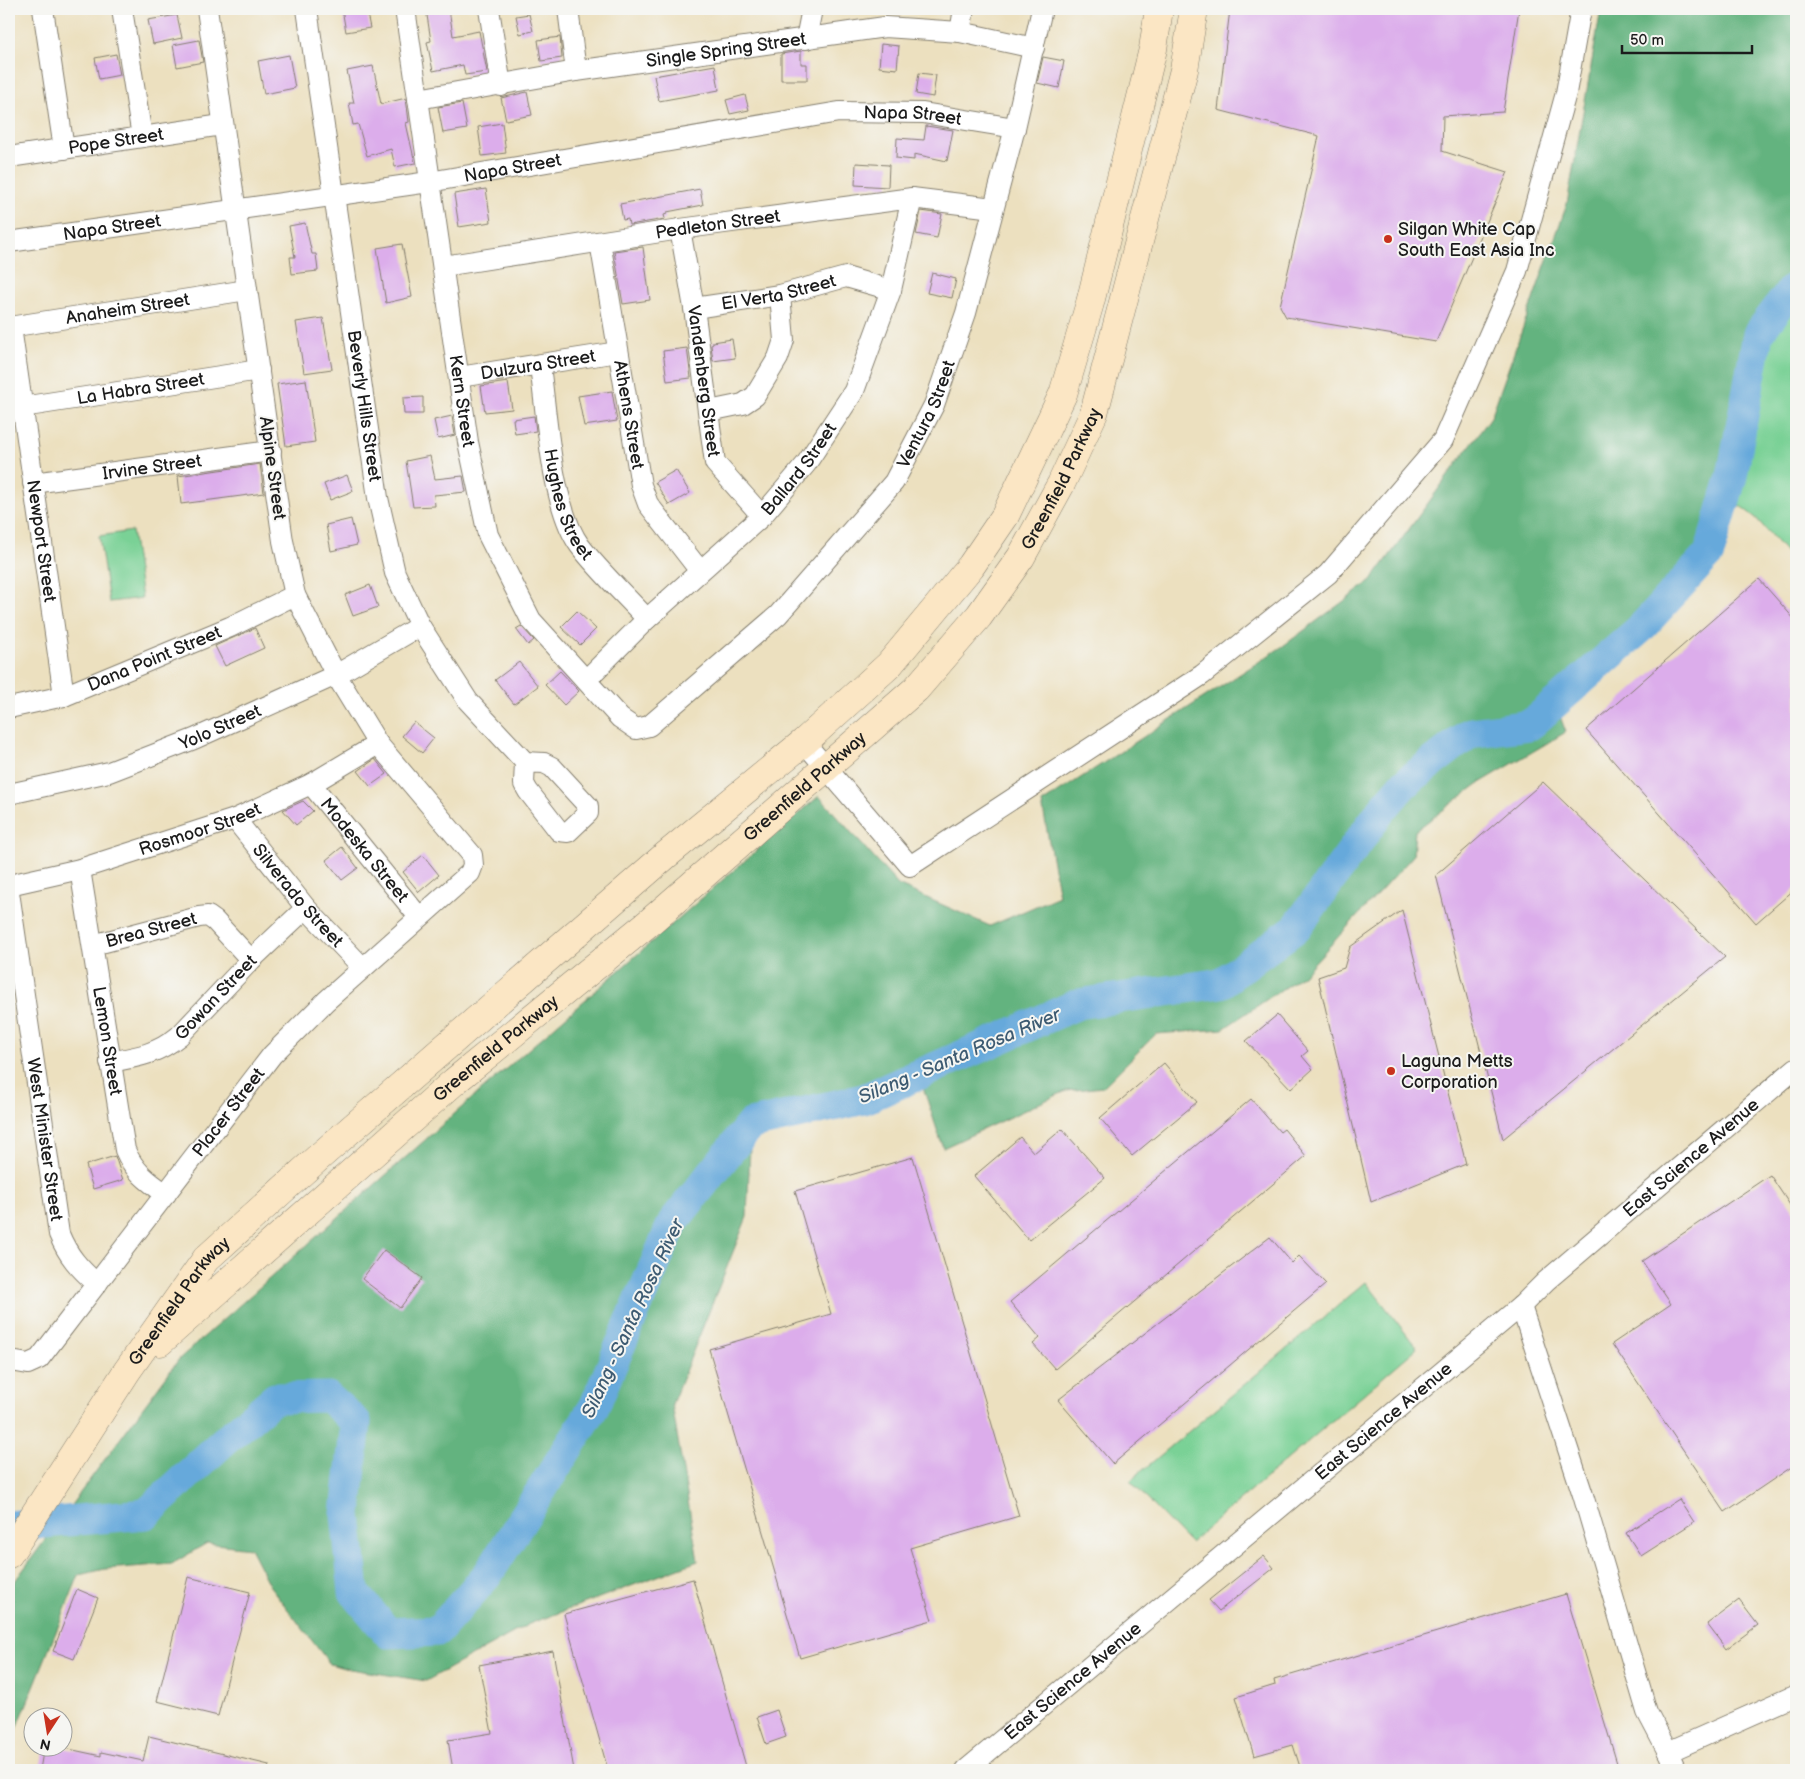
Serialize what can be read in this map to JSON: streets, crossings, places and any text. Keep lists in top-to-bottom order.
{
  "streets": {
    "main road": ["Greenfield Parkway"],
    "street": [
      "Single Spring Street",
      "Napa Street",
      "Pope Street",
      "Pedleton Street",
      "El Verta Street",
      "Anaheim Street",
      "Dulzura Street",
      "Vandenberg Street",
      "La Habra Street",
      "Kern Street",
      "Beverly Hills Street",
      "Ventura Street",
      "Athens Street",
      "Irvine Street",
      "Alpine Street",
      "Ballard Street",
      "Hughes Street",
      "Newport Street",
      "Dana Point Street",
      "Yolo Street",
      "Rosmoor Street",
      "Modeska Street",
      "Silverado Street",
      "Brea Street",
      "Gowan Street",
      "Lemon Street",
      "Placer Street",
      "West Minister Street",
      "East Science Avenue"
    ]
  },
  "crossings": [
    ["Single Spring Street", "Kern Street"],
    ["Single Spring Street", "Ventura Street"],
    ["Napa Street", "Kern Street"],
    ["Napa Street", "Beverly Hills Street"],
    ["Napa Street", "Ventura Street"],
    ["Napa Street", "Alpine Street"],
    ["Pope Street", "Alpine Street"],
    ["Pedleton Street", "Vandenberg Street"],
    ["Pedleton Street", "Kern Street"],
    ["Pedleton Street", "Ventura Street"],
    ["Pedleton Street", "Athens Street"],
    ["Pedleton Street", "Ballard Street"],
    ["El Verta Street", "Vandenberg Street"],
    ["El Verta Street", "Ballard Street"],
    ["Anaheim Street", "Alpine Street"],
    ["Anaheim Street", "Newport Street"],
    ["Dulzura Street", "Kern Street"],
    ["Dulzura Street", "Athens Street"],
    ["Dulzura Street", "Hughes Street"],
    ["Vandenberg Street", "Ballard Street"],
    ["La Habra Street", "Alpine Street"],
    ["La Habra Street", "Newport Street"],
    ["Kern Street", "Ventura Street"],
    ["Kern Street", "Ballard Street"],
    ["Beverly Hills Street", "Yolo Street"],
    ["Athens Street", "Ballard Street"],
    ["Irvine Street", "Alpine Street"],
    ["Irvine Street", "Newport Street"],
    ["Alpine Street", "Dana Point Street"],
    ["Alpine Street", "Yolo Street"],
    ["Alpine Street", "Rosmoor Street"],
    ["Alpine Street", "Placer Street"],
    ["Ballard Street", "Hughes Street"],
    ["Newport Street", "Dana Point Street"],
    ["Rosmoor Street", "Modeska Street"],
    ["Rosmoor Street", "Silverado Street"],
    ["Rosmoor Street", "Lemon Street"],
    ["Modeska Street", "Placer Street"],
    ["Silverado Street", "Gowan Street"],
    ["Silverado Street", "Placer Street"],
    ["Brea Street", "Gowan Street"],
    ["Brea Street", "Lemon Street"],
    ["Gowan Street", "Lemon Street"],
    ["Lemon Street", "Placer Street"],
    ["Placer Street", "West Minister Street"]
  ],
  "water": ["Silang - Santa Rosa River"],
  "places": ["Silgan White Cap South East Asia Inc", "Laguna Metts Corporation"],
  "scale_bar": "50 m",
  "north": "bottom"
}
